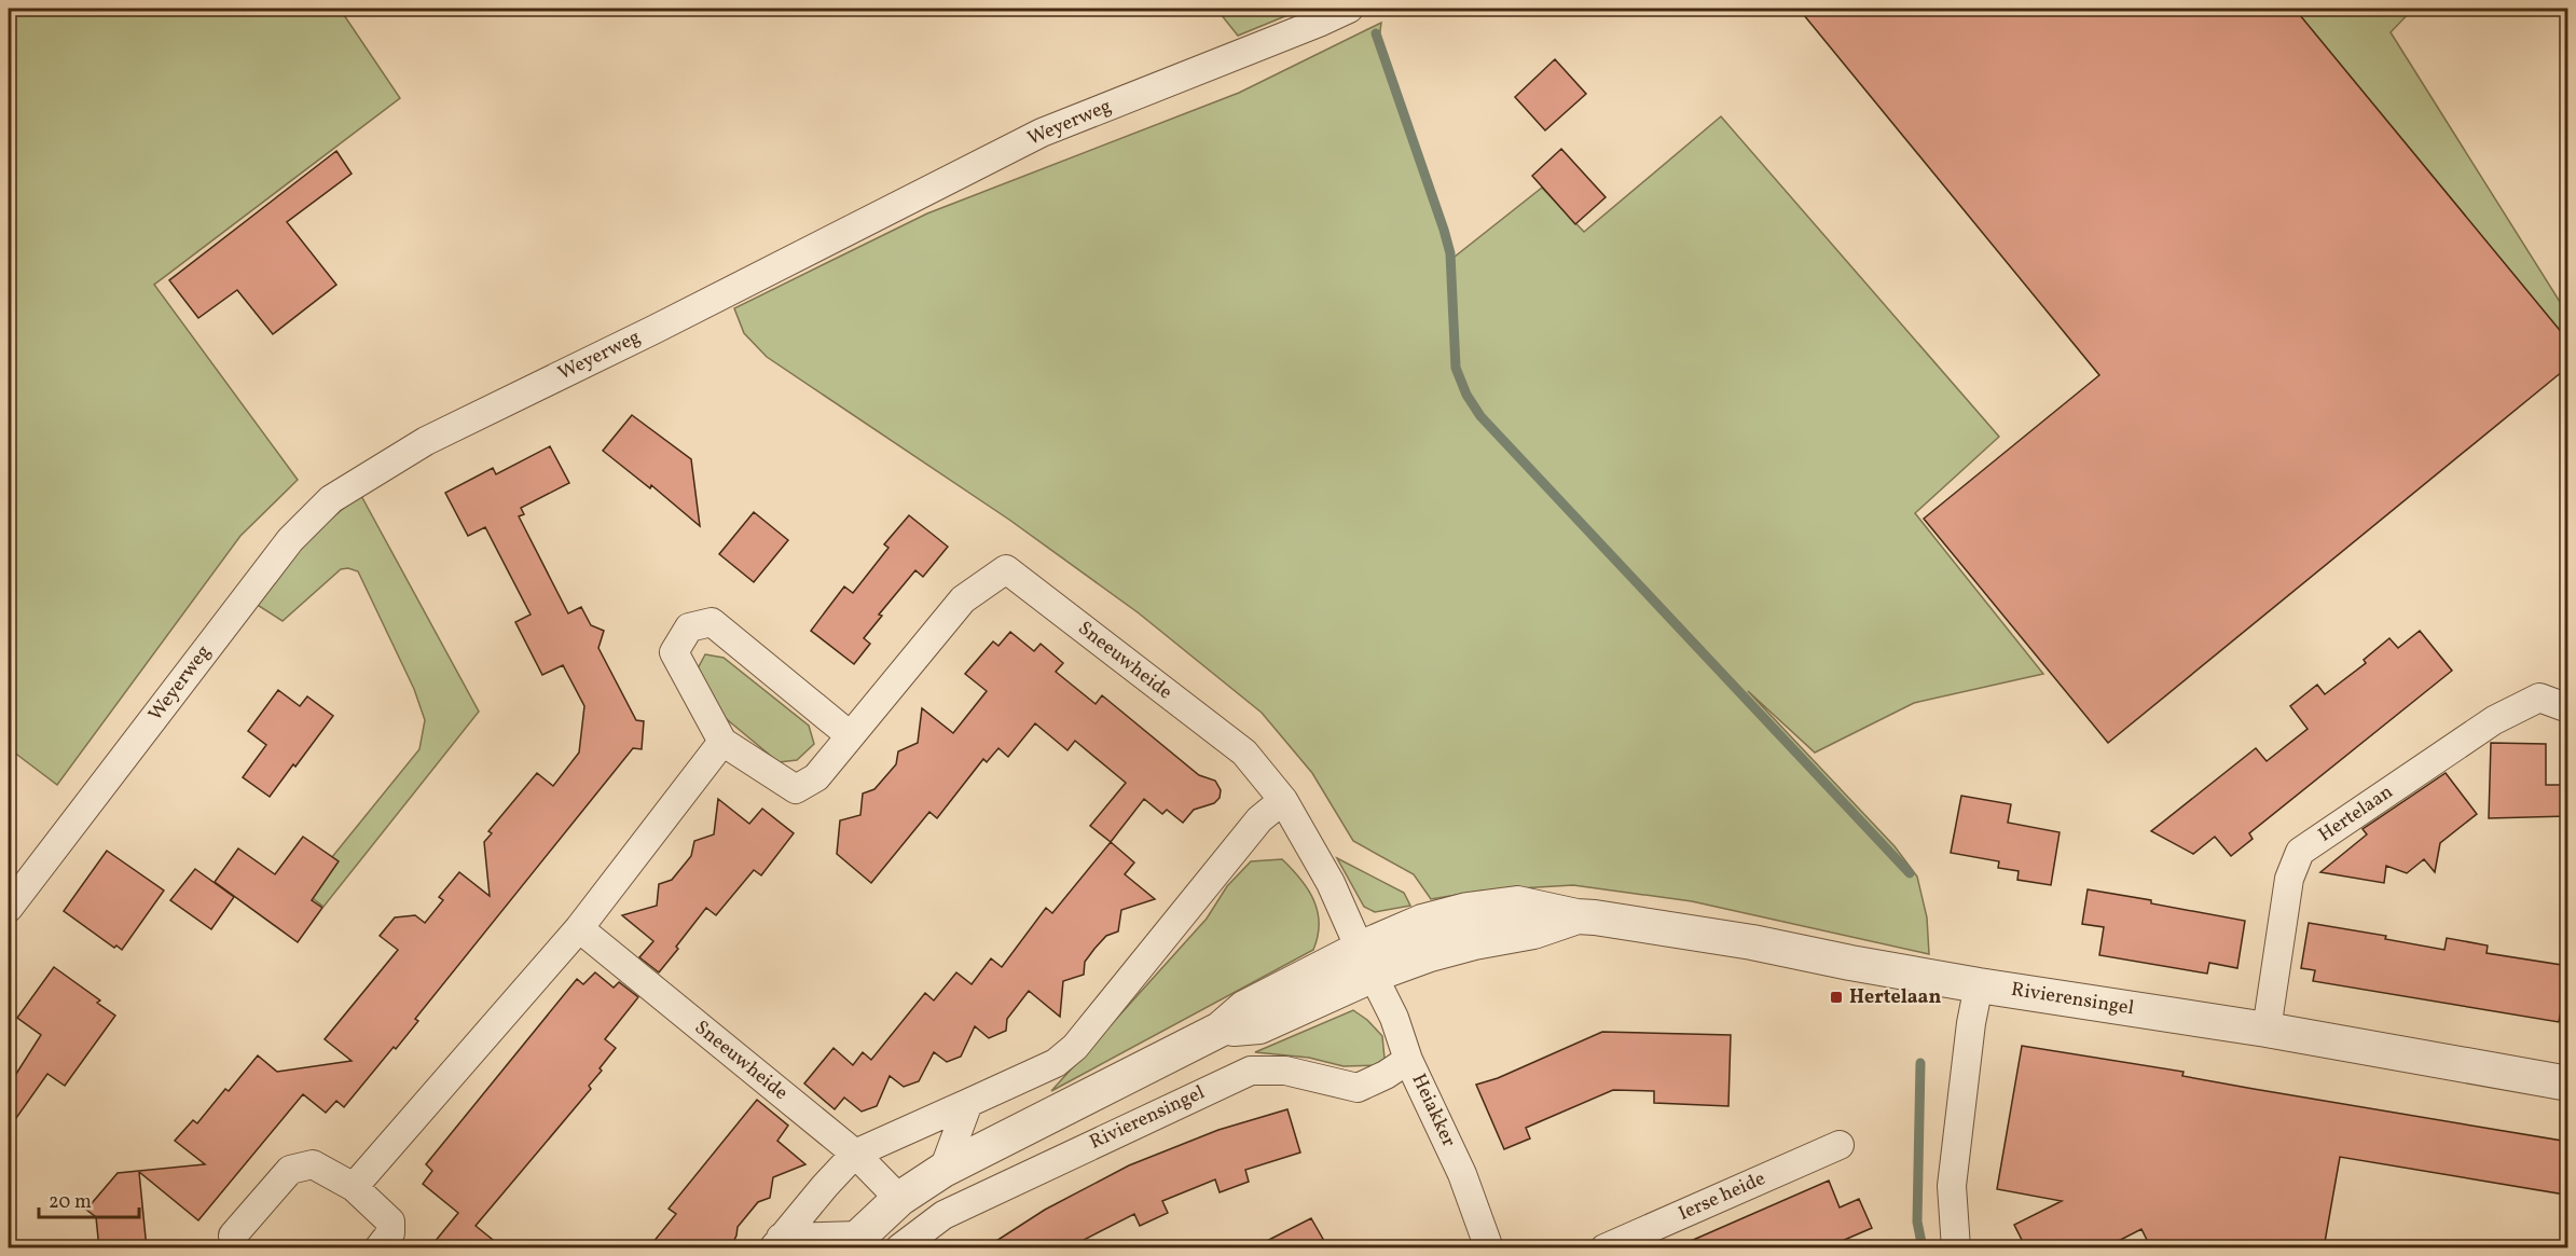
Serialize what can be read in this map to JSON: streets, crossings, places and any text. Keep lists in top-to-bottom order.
{
  "streets": {
    "street": [
      "Weyerweg",
      "Sneeuwheide",
      "Hertelaan",
      "Rivierensingel",
      "Heiakker",
      "Ierse heide"
    ]
  },
  "crossings": [
    ["Sneeuwheide", "Rivierensingel"],
    ["Sneeuwheide", "Heiakker"],
    ["Hertelaan", "Rivierensingel"],
    ["Rivierensingel", "Heiakker"]
  ],
  "places": {
    "transit": ["Hertelaan"]
  },
  "scale_bar": "20 m"
}
